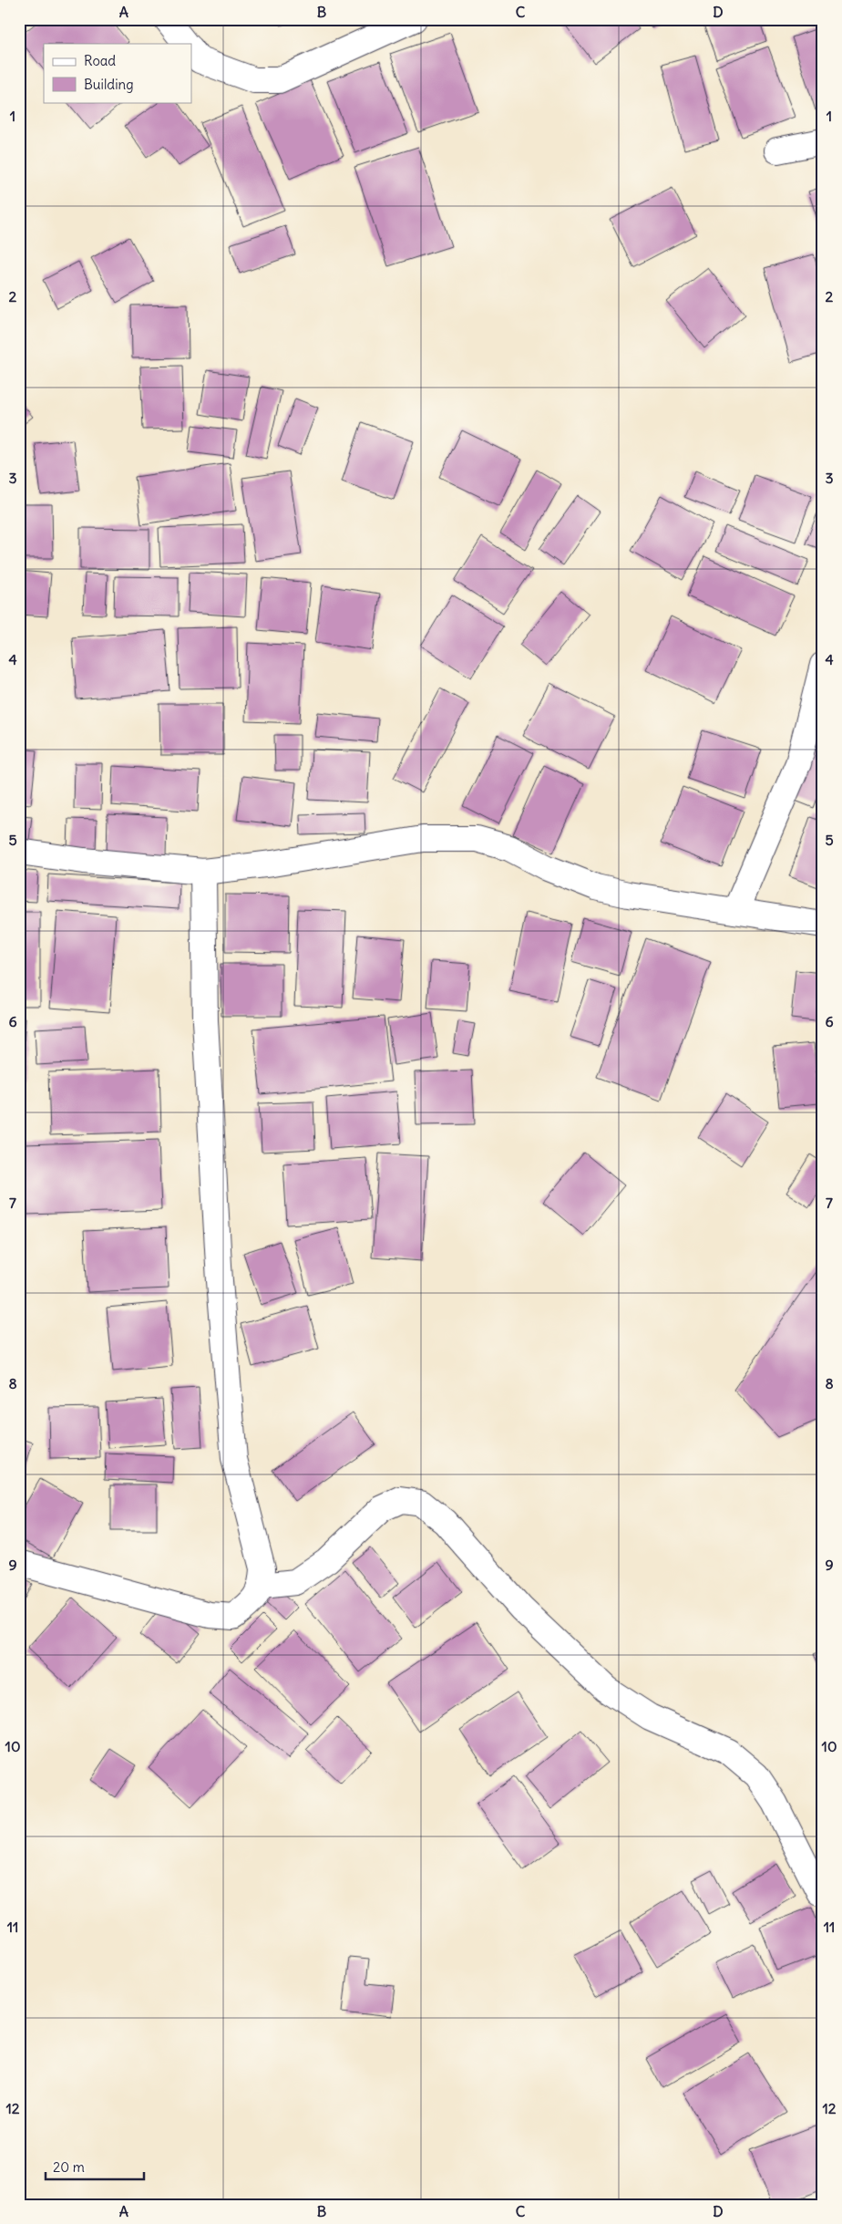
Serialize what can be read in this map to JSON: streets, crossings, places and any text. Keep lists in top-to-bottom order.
{
  "legend": ["Road", "Building"],
  "scale_bar": "20 m",
  "grid": {
    "columns": [
      "A",
      "B",
      "C",
      "D"
    ],
    "rows": [
      "1",
      "2",
      "3",
      "4",
      "5",
      "6",
      "7",
      "8",
      "9",
      "10",
      "11",
      "12"
    ]
  }
}
